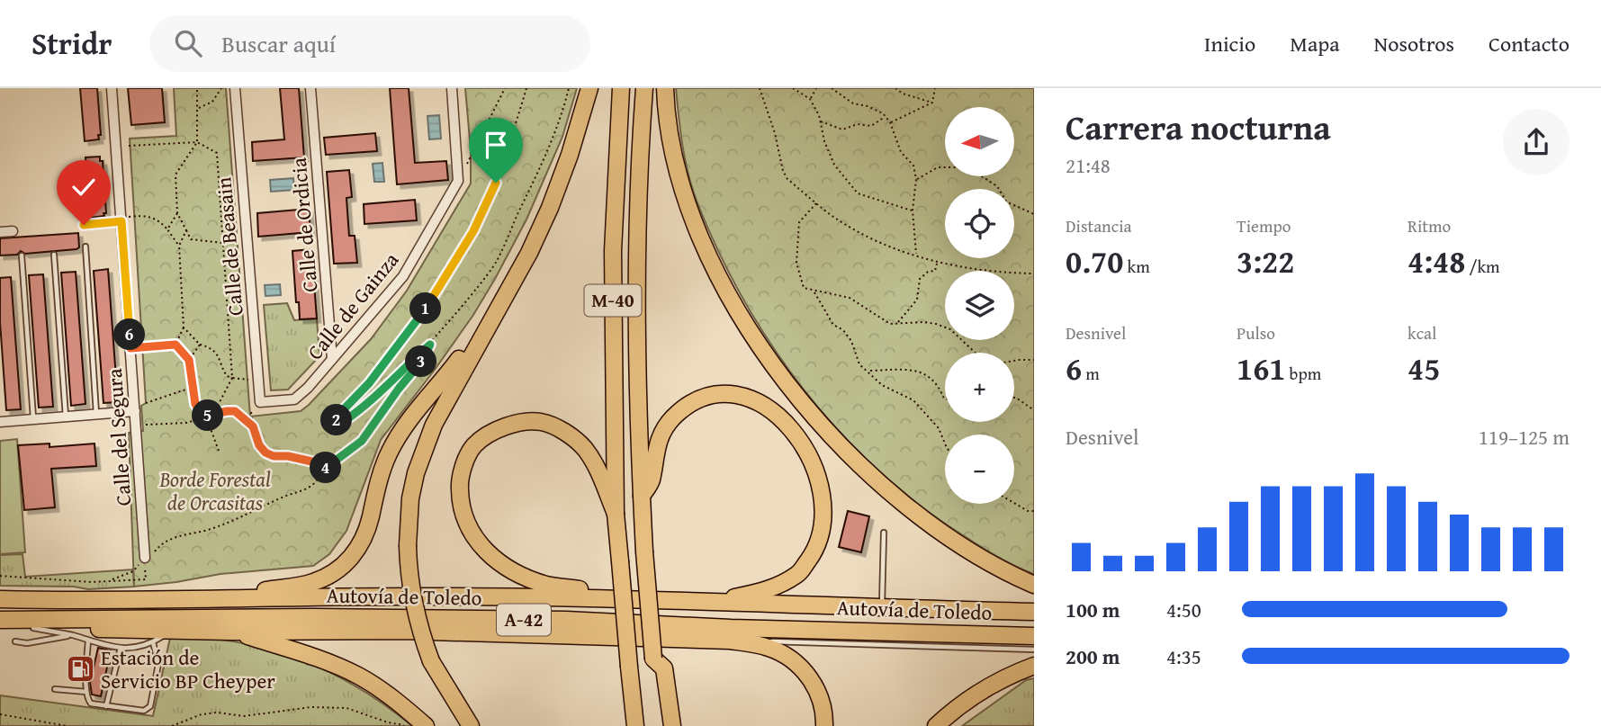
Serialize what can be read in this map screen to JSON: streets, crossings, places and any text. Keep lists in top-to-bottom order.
{
  "streets": {
    "highway": ["M-40", "Autovía de Toledo", "A-42"],
    "street": [
      "Calle de Ordicia",
      "Calle de Beasain",
      "Calle de Gainza",
      "Calle del Segura"
    ]
  },
  "crossings": [
    ["Calle de Ordicia", "Calle de Gainza"],
    ["Calle de Beasain", "Calle de Gainza"]
  ],
  "parks": ["Borde Forestal de Orcasitas"],
  "places": {
    "fuel station": ["Estación de Servicio BP Cheyper"]
  },
  "north": "left",
  "page": {
    "header": "Stridr",
    "search": "Buscar aquí",
    "nav": [
      "Inicio",
      "Mapa",
      "Nosotros",
      "Contacto"
    ],
    "heading": ["Carrera nocturna", "21:48"],
    "map_buttons": ["+", "−"],
    "stats": [
      ["Distancia", "0.70 km"],
      ["Tiempo", "3:22"],
      ["Ritmo", "4:48 /km"],
      ["Desnivel", "6 m"],
      ["Pulso", "161 bpm"],
      ["kcal", "45"]
    ],
    "pins": [
      "1",
      "6",
      "3",
      "5",
      "2",
      "4"
    ],
    "chart": ["Desnivel", "119–125 m"],
    "list": [
      {
        "name": "100 m",
        "note": "4:50"
      },
      {
        "name": "200 m",
        "note": "4:35"
      }
    ]
  }
}
